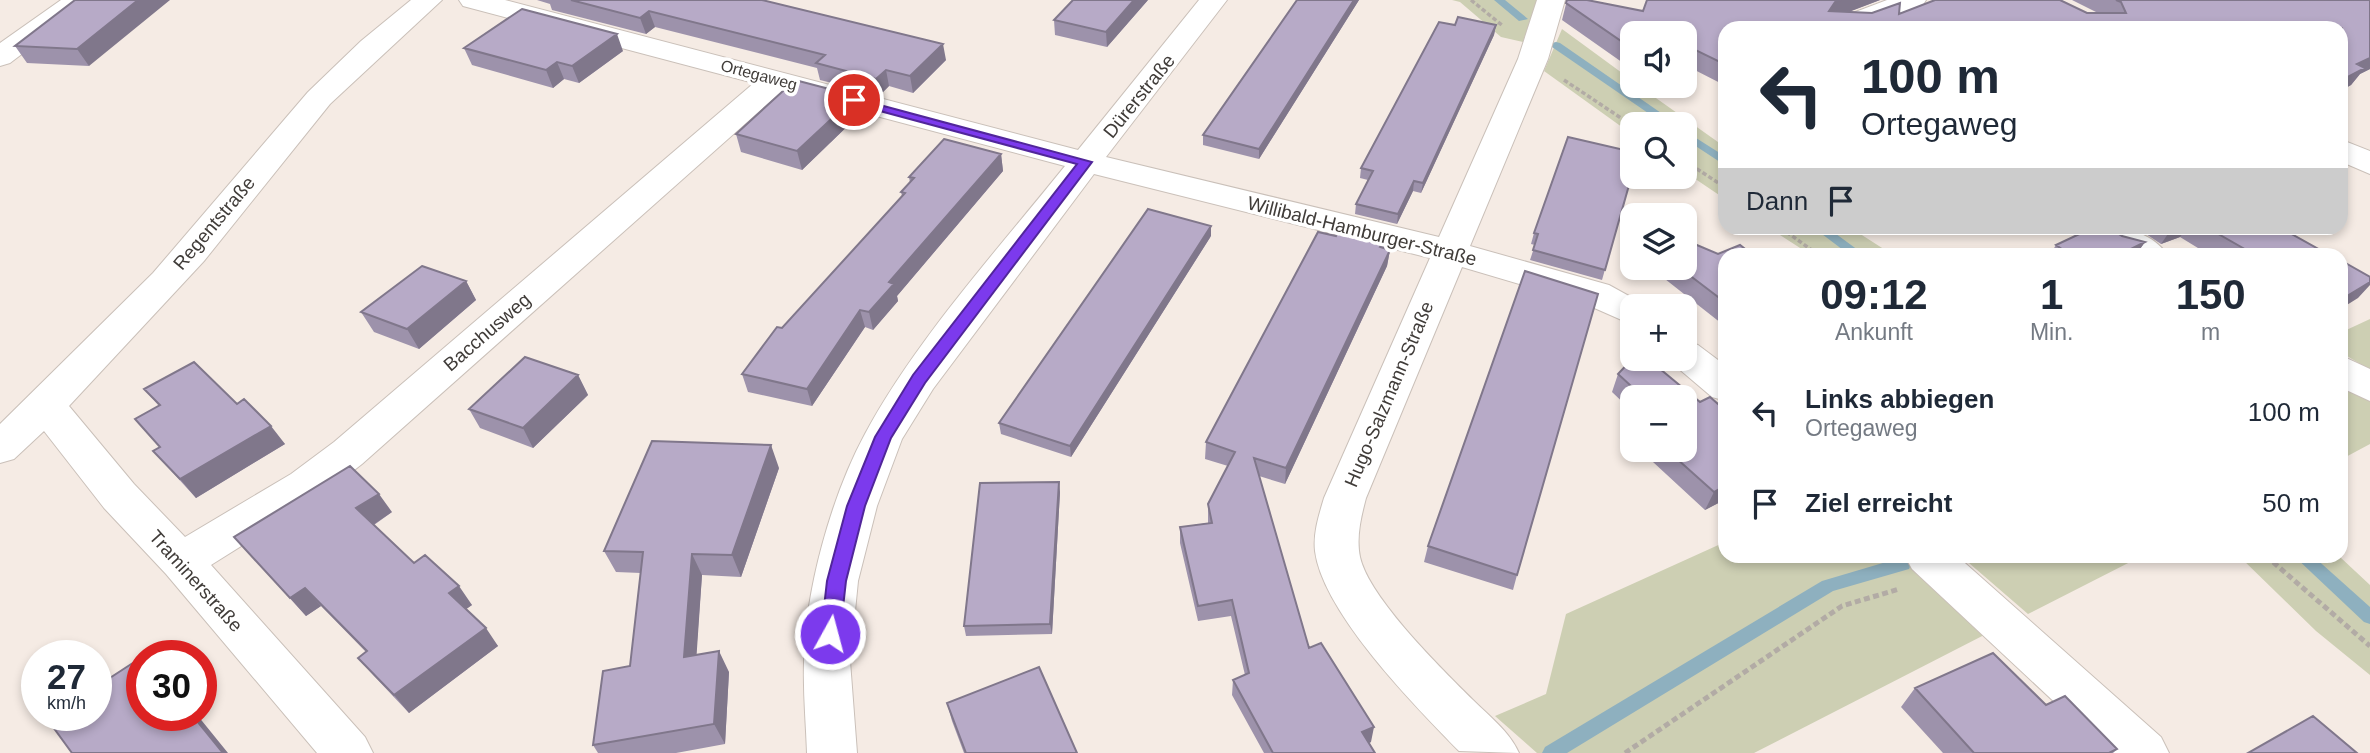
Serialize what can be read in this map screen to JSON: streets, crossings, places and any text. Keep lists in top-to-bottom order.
{
  "streets": {
    "street": [
      "Ortegaweg",
      "Dürerstraße",
      "Regentstraße",
      "Willibald-Hamburger-Straße",
      "Bacchusweg",
      "Hugo-Salzmann-Straße",
      "Traminerstraße"
    ]
  },
  "crossings": [
    ["Ortegaweg", "Dürerstraße"],
    ["Ortegaweg", "Willibald-Hamburger-Straße"],
    ["Ortegaweg", "Bacchusweg"],
    ["Dürerstraße", "Willibald-Hamburger-Straße"],
    ["Regentstraße", "Traminerstraße"],
    ["Willibald-Hamburger-Straße", "Hugo-Salzmann-Straße"],
    ["Bacchusweg", "Traminerstraße"]
  ],
  "page": {
    "map_buttons": ["+", "−"],
    "turn": ["100 m", "Ortegaweg"],
    "then": "Dann",
    "eta": [
      "09:12",
      "Ankunft",
      "1",
      "Min.",
      "150",
      "m"
    ],
    "list": [
      {
        "name": "Links abbiegen",
        "note": "Ortegaweg",
        "value": "100 m"
      },
      {
        "name": "Ziel erreicht",
        "value": "50 m"
      }
    ],
    "speed": "27 km/h",
    "limit": "30"
  }
}
